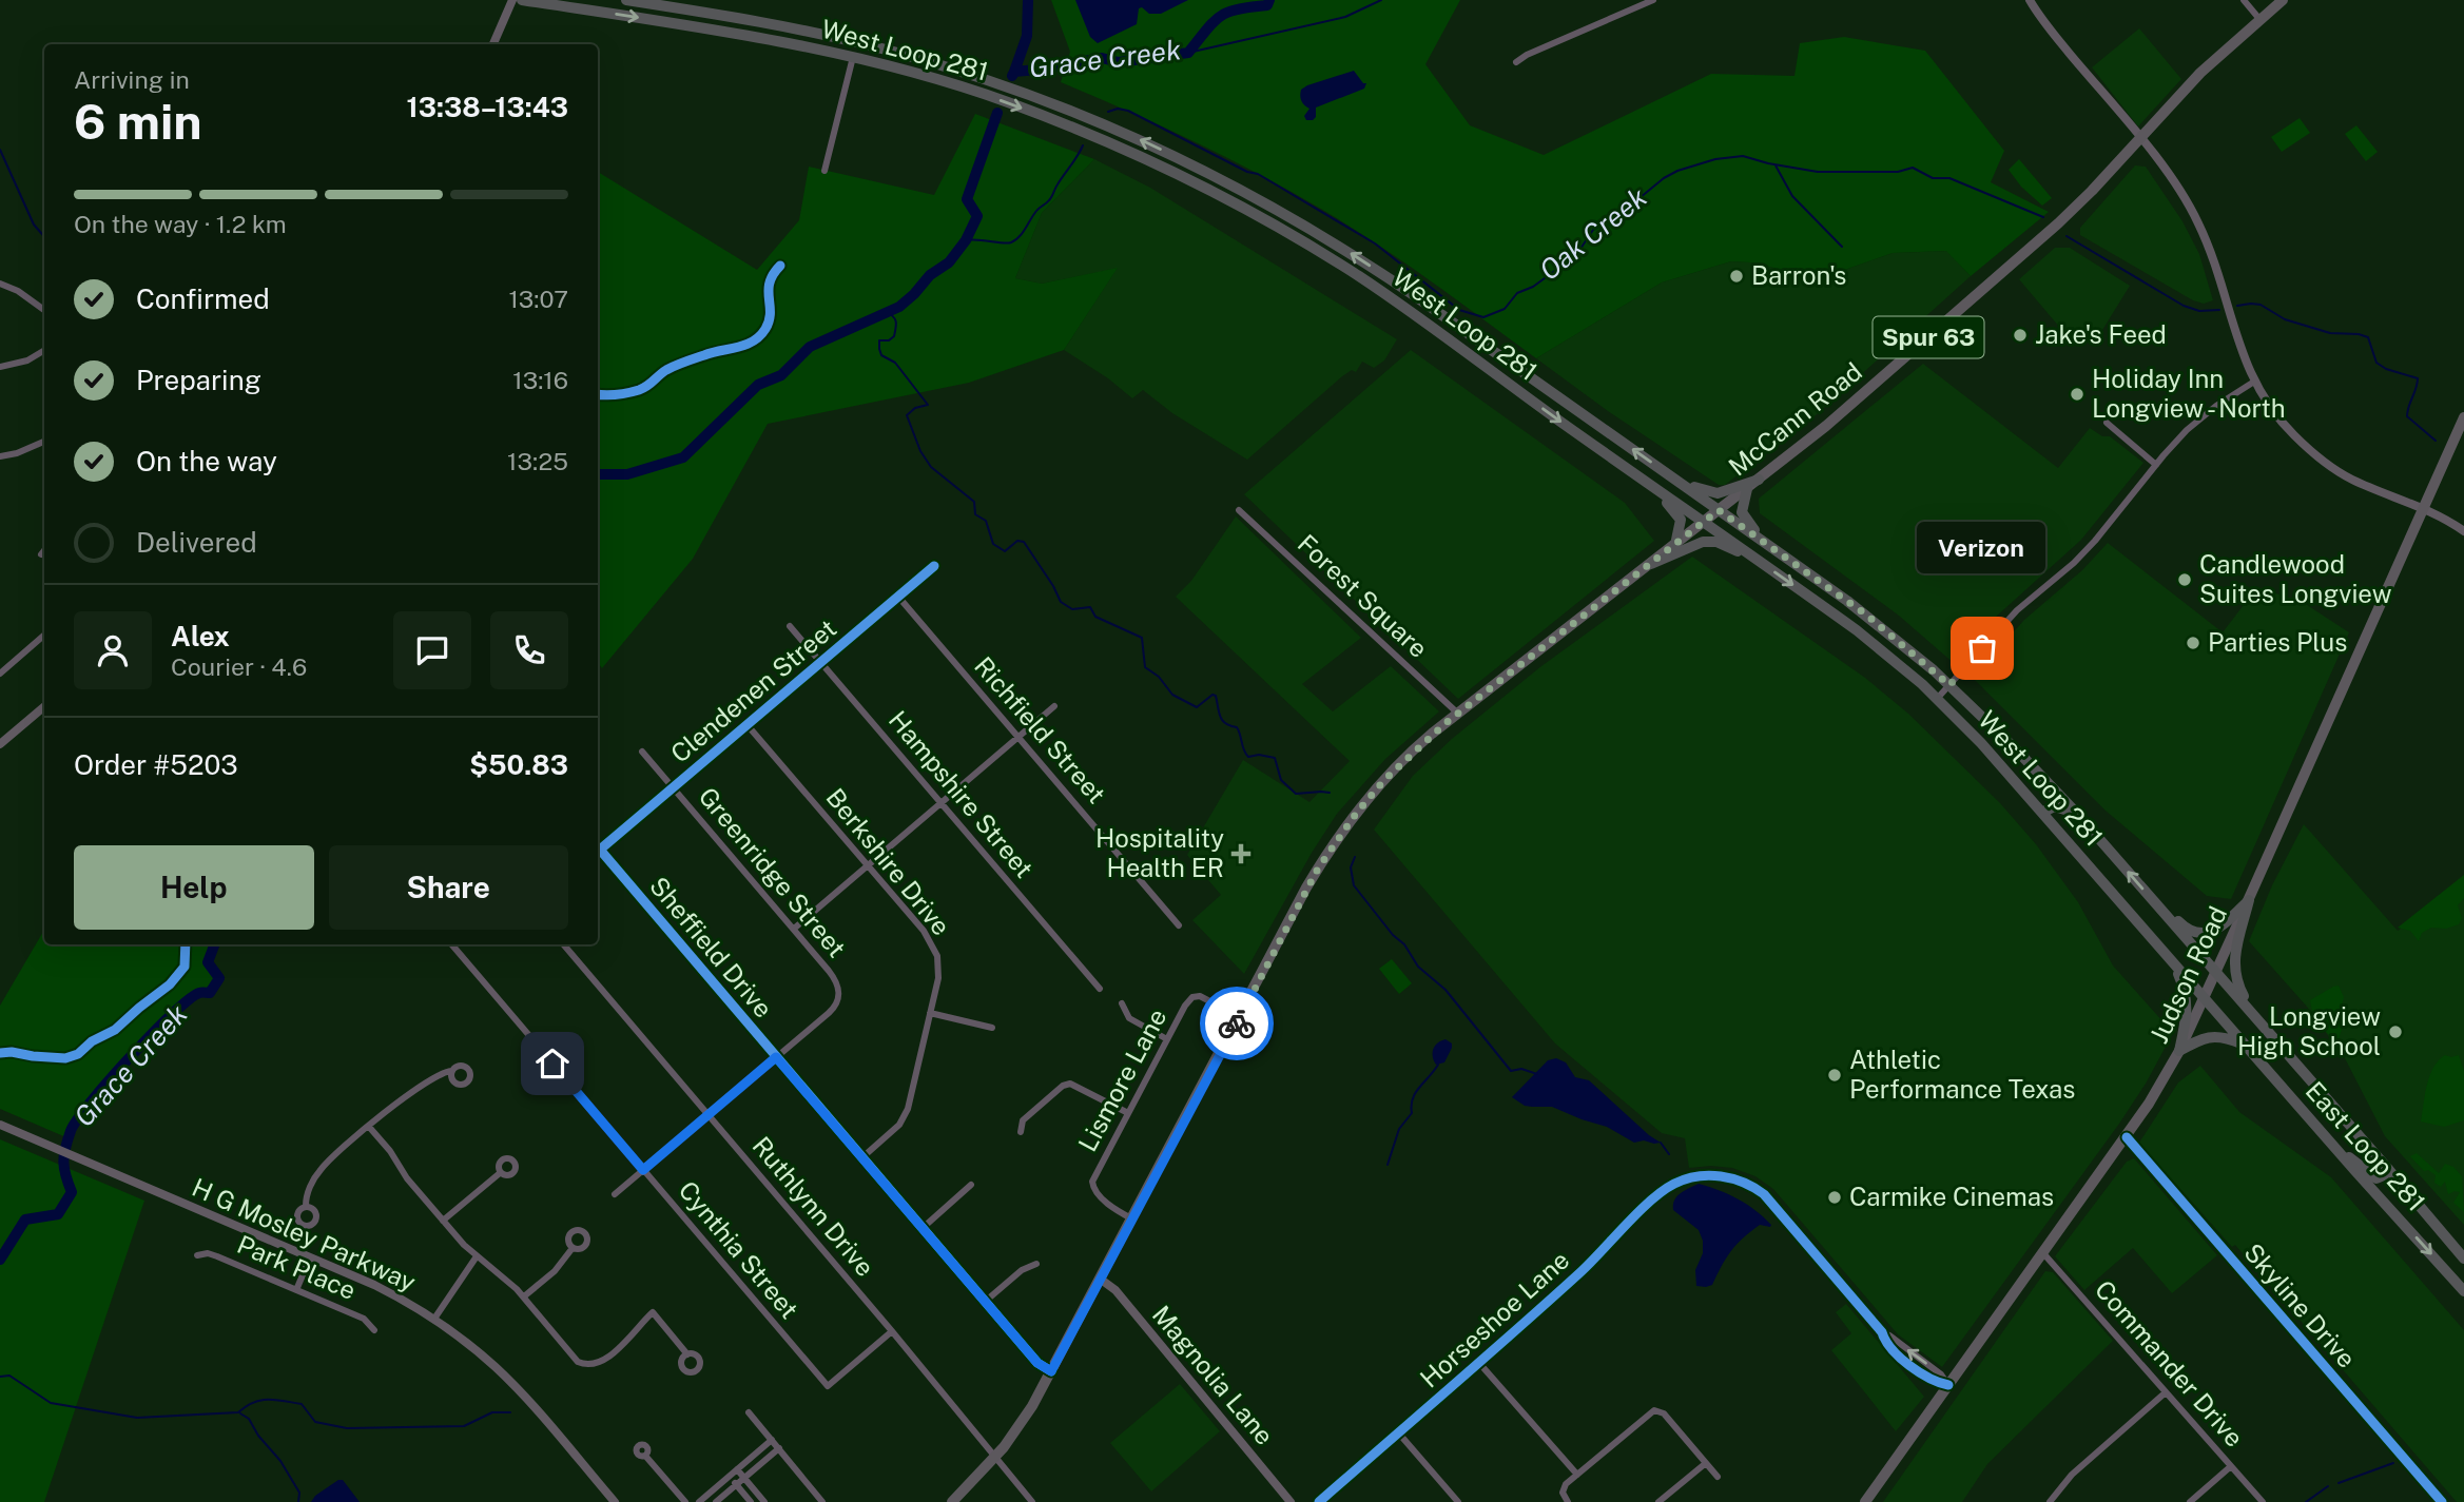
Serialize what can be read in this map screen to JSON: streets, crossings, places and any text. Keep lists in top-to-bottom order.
{
  "streets": {
    "highway": ["West Loop 281", "East Loop 281"],
    "main road": [
      "Spur 63",
      "McCann Road",
      "Judson Road",
      "H G Mosley Parkway",
      "Magnolia Lane"
    ],
    "street": [
      "Forest Square",
      "Clendenen Street",
      "Richfield Street",
      "Hampshire Street",
      "Berkshire Drive",
      "Greenridge Street",
      "Sheffield Drive",
      "Lismore Lane",
      "Ruthlynn Drive",
      "Cynthia Street",
      "Park Place",
      "Skyline Drive",
      "Horseshoe Lane",
      "Commander Drive"
    ]
  },
  "crossings": [
    ["West Loop 281", "McCann Road"],
    ["West Loop 281", "Judson Road"],
    ["West Loop 281", "East Loop 281"],
    ["Spur 63", "McCann Road"],
    ["McCann Road", "Forest Square"],
    ["McCann Road", "Sheffield Drive"],
    ["McCann Road", "Lismore Lane"],
    ["McCann Road", "Ruthlynn Drive"],
    ["McCann Road", "Magnolia Lane"],
    ["Clendenen Street", "Richfield Street"],
    ["Clendenen Street", "Hampshire Street"],
    ["Clendenen Street", "Berkshire Drive"],
    ["Clendenen Street", "Greenridge Street"],
    ["Clendenen Street", "Sheffield Drive"],
    ["Berkshire Drive", "Sheffield Drive"],
    ["Greenridge Street", "Sheffield Drive"],
    ["Greenridge Street", "Ruthlynn Drive"],
    ["Greenridge Street", "Cynthia Street"],
    ["Judson Road", "East Loop 281"],
    ["Judson Road", "Skyline Drive"],
    ["Judson Road", "Horseshoe Lane"],
    ["Judson Road", "Commander Drive"],
    ["Ruthlynn Drive", "Cynthia Street"]
  ],
  "water": ["Grace Creek", "Oak Creek"],
  "places": {
    "other": [
      "Barron's",
      "Jake's Feed",
      "Holiday Inn Longview - North",
      "Candlewood Suites Longview",
      "Parties Plus",
      "Verizon",
      "Longview High School",
      "Athletic Performance Texas",
      "Carmike Cinemas"
    ],
    "health": ["Hospitality Health ER"]
  },
  "page": {
    "heading": ["6 min", "Arriving in", "13:38–13:43"],
    "panel": [
      "Alex",
      "Courier · 4.6",
      "Order #5203",
      "$50.83"
    ],
    "bar": "On the way · 1.2 km",
    "list": [
      ["Confirmed", "13:07"],
      ["Preparing", "13:16"],
      ["On the way", "13:25"],
      "Delivered"
    ],
    "bubble": "Verizon",
    "buttons": ["Help", "Share"]
  }
}
